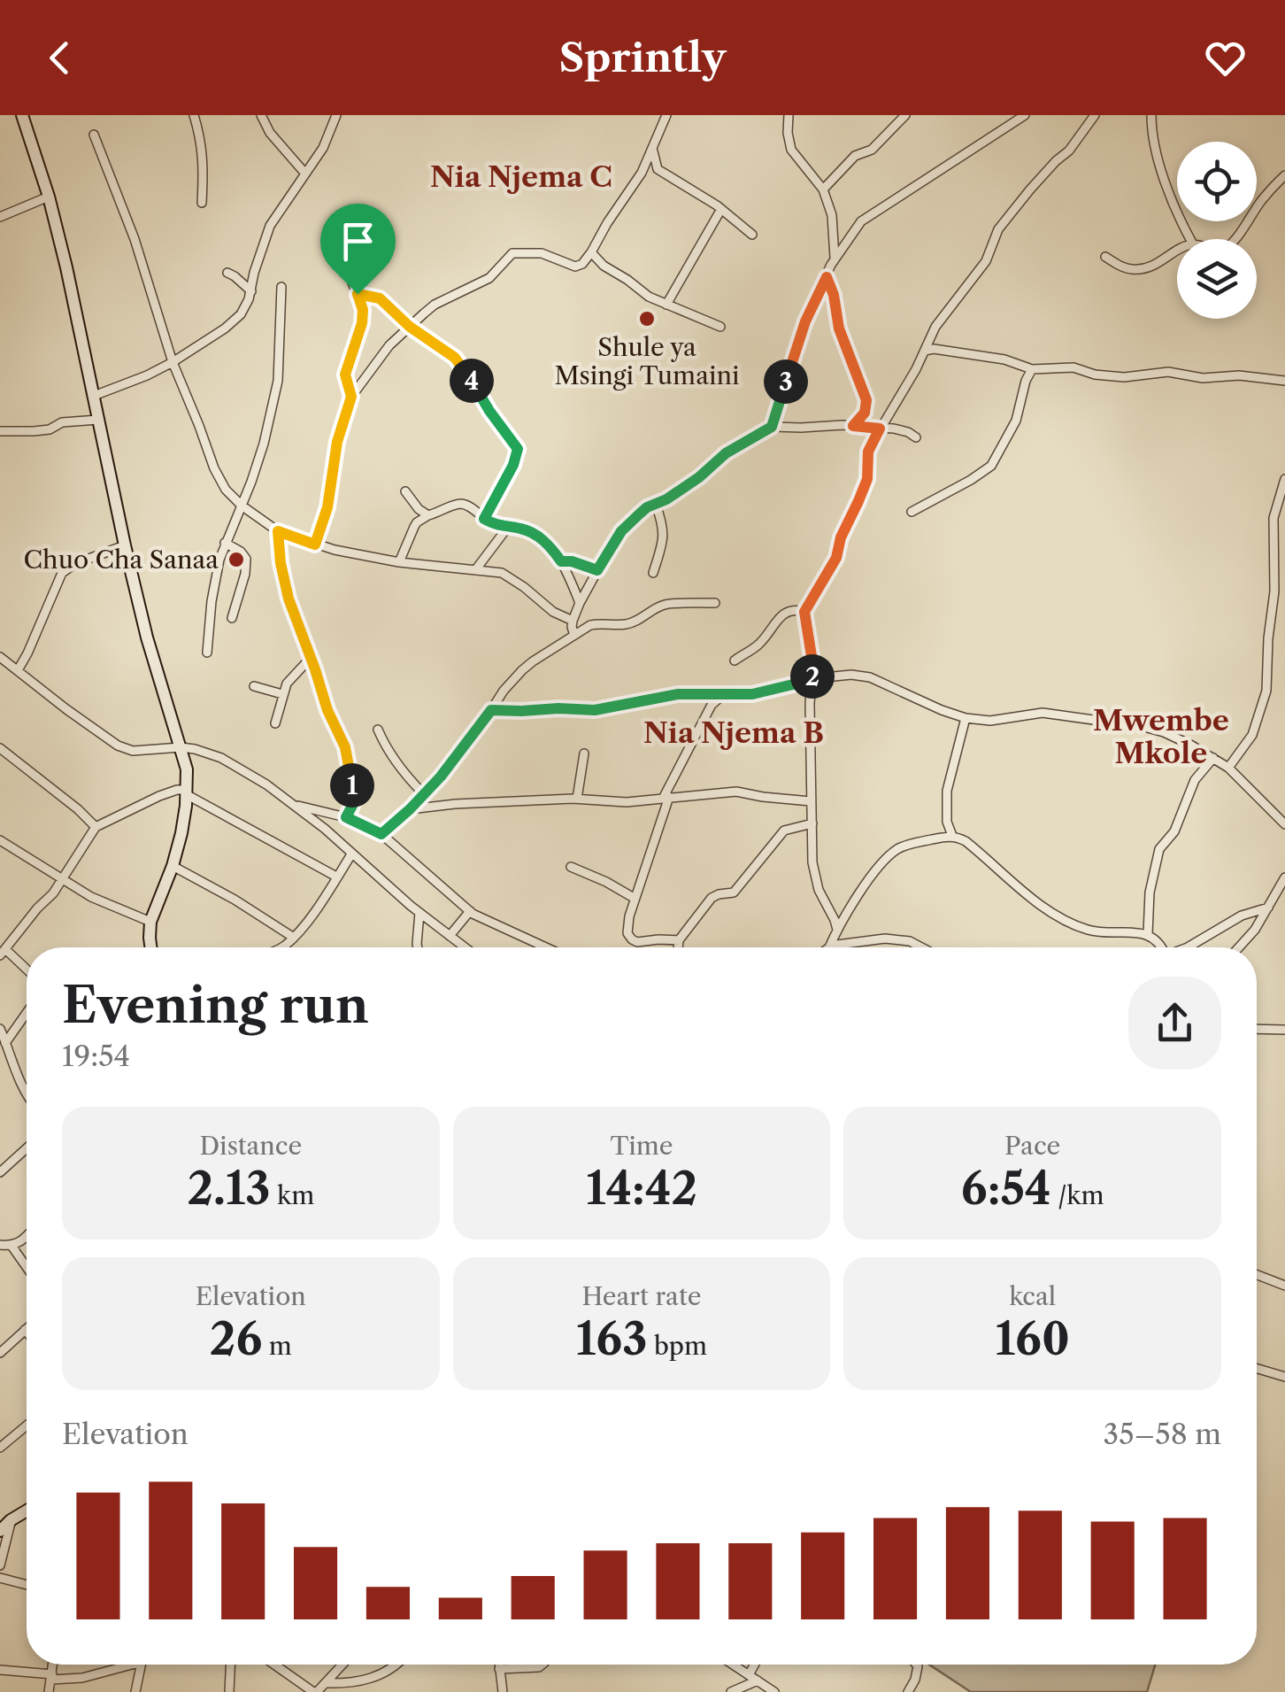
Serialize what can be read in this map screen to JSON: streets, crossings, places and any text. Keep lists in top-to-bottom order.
{
  "districts": ["Nia Njema C", "Mwembe Mkole", "Nia Njema B"],
  "places": ["Shule ya Msingi Tumaini", "Chuo Cha Sanaa"],
  "page": {
    "header": "Sprintly",
    "pins": [
      "4",
      "3",
      "2",
      "1"
    ],
    "heading": ["Evening run", "19:54"],
    "stats": [
      ["Distance", "2.13 km"],
      ["Time", "14:42"],
      ["Pace", "6:54 /km"],
      ["Elevation", "26 m"],
      ["Heart rate", "163 bpm"],
      ["kcal", "160"]
    ],
    "chart": ["Elevation", "35–58 m"]
  }
}
